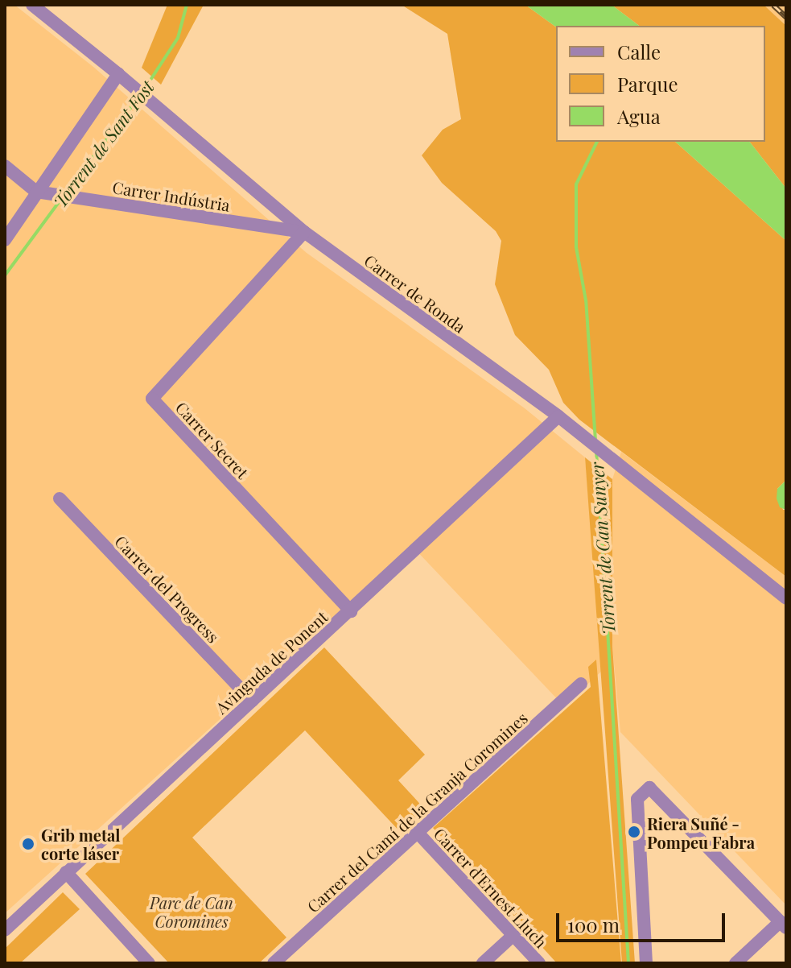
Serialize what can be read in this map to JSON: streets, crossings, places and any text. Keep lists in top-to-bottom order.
{
  "streets": {
    "street": [
      "Carrer Indústria",
      "Carrer de Ronda",
      "Carrer Secret",
      "Carrer del Progress",
      "Avinguda de Ponent",
      "Carrer del Camí de la Granja Coromines",
      "Carrer d'Ernest Lluch"
    ]
  },
  "crossings": [
    ["Carrer Indústria", "Carrer de Ronda"],
    ["Carrer Indústria", "Carrer Secret"],
    ["Carrer de Ronda", "Carrer Secret"],
    ["Carrer de Ronda", "Avinguda de Ponent"],
    ["Carrer Secret", "Avinguda de Ponent"],
    ["Carrer del Progress", "Avinguda de Ponent"],
    ["Carrer del Camí de la Granja Coromines", "Carrer d'Ernest Lluch"]
  ],
  "water": ["Torrent de Sant Fost", "Torrent de Can Sunyer"],
  "parks": ["Parc de Can Coromines"],
  "places": ["Riera Suñé - Pompeu Fabra", "Grib metal corte láser"],
  "legend": ["Calle", "Parque", "Agua"],
  "scale_bar": "100 m"
}
